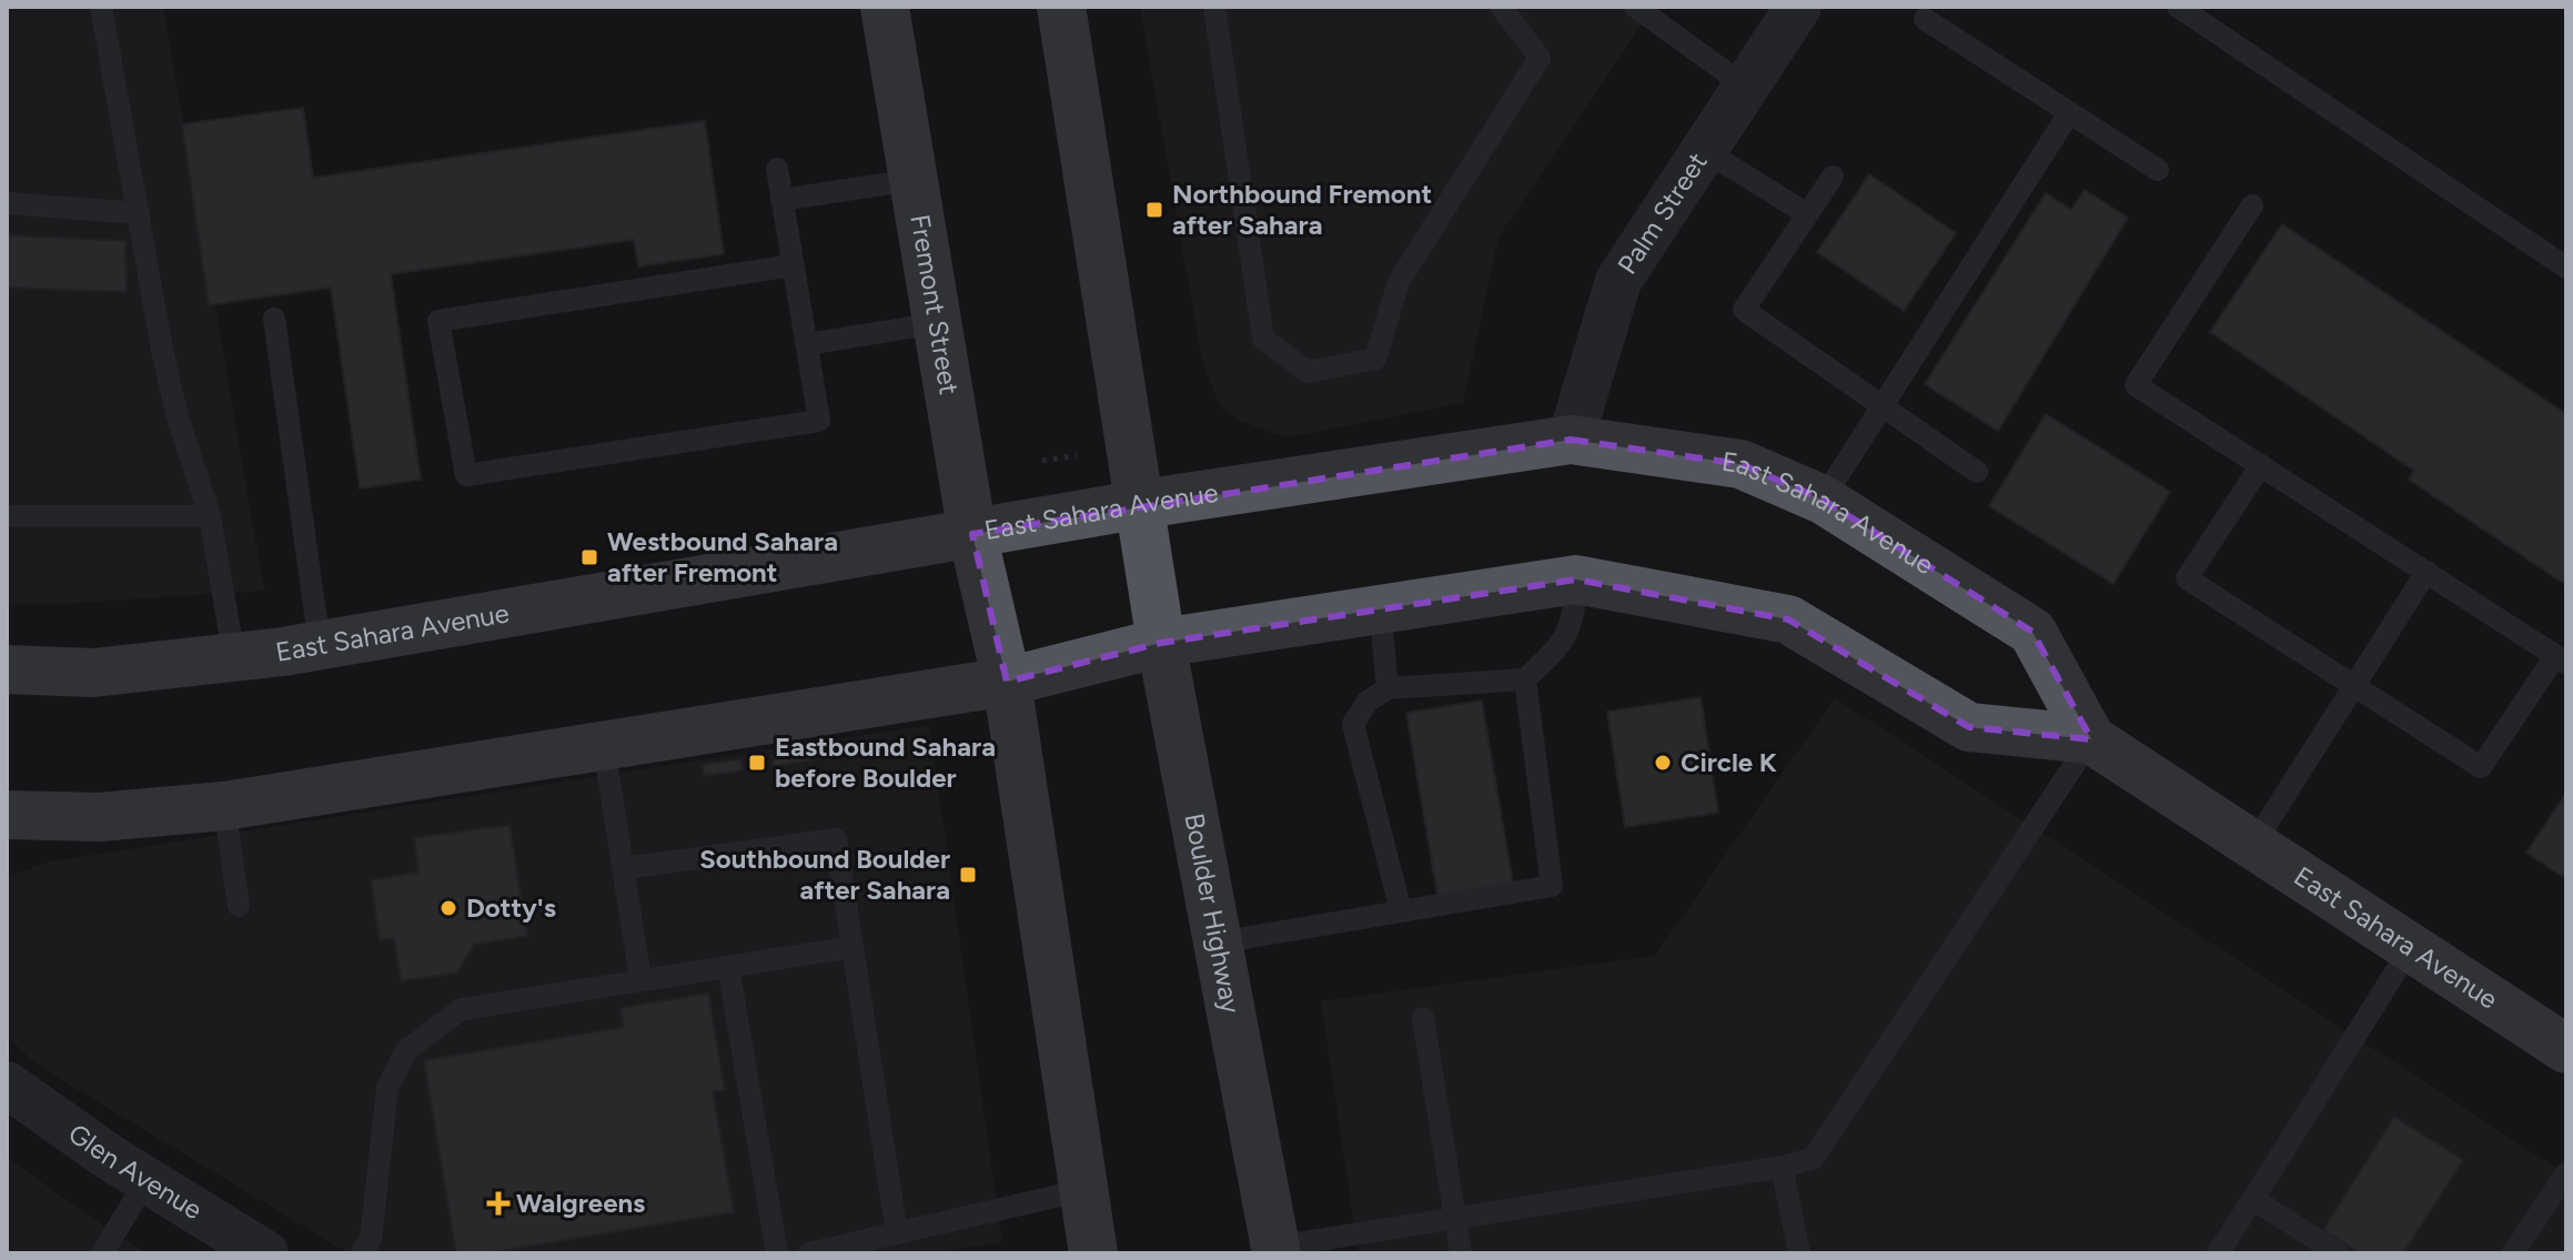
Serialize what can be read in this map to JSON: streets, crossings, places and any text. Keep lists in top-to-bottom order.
{
  "streets": {
    "main road": ["Fremont Street", "East Sahara Avenue", "Boulder Highway"],
    "street": ["Palm Street", "Glen Avenue"]
  },
  "crossings": [
    ["Palm Street", "East Sahara Avenue"],
    ["Fremont Street", "East Sahara Avenue"],
    ["East Sahara Avenue", "Boulder Highway"]
  ],
  "places": {
    "transit": [
      "Northbound Fremont after Sahara",
      "Westbound Sahara after Fremont",
      "Eastbound Sahara before Boulder",
      "Southbound Boulder after Sahara"
    ],
    "other": ["Circle K", "Dotty's"],
    "health": ["Walgreens"]
  }
}
